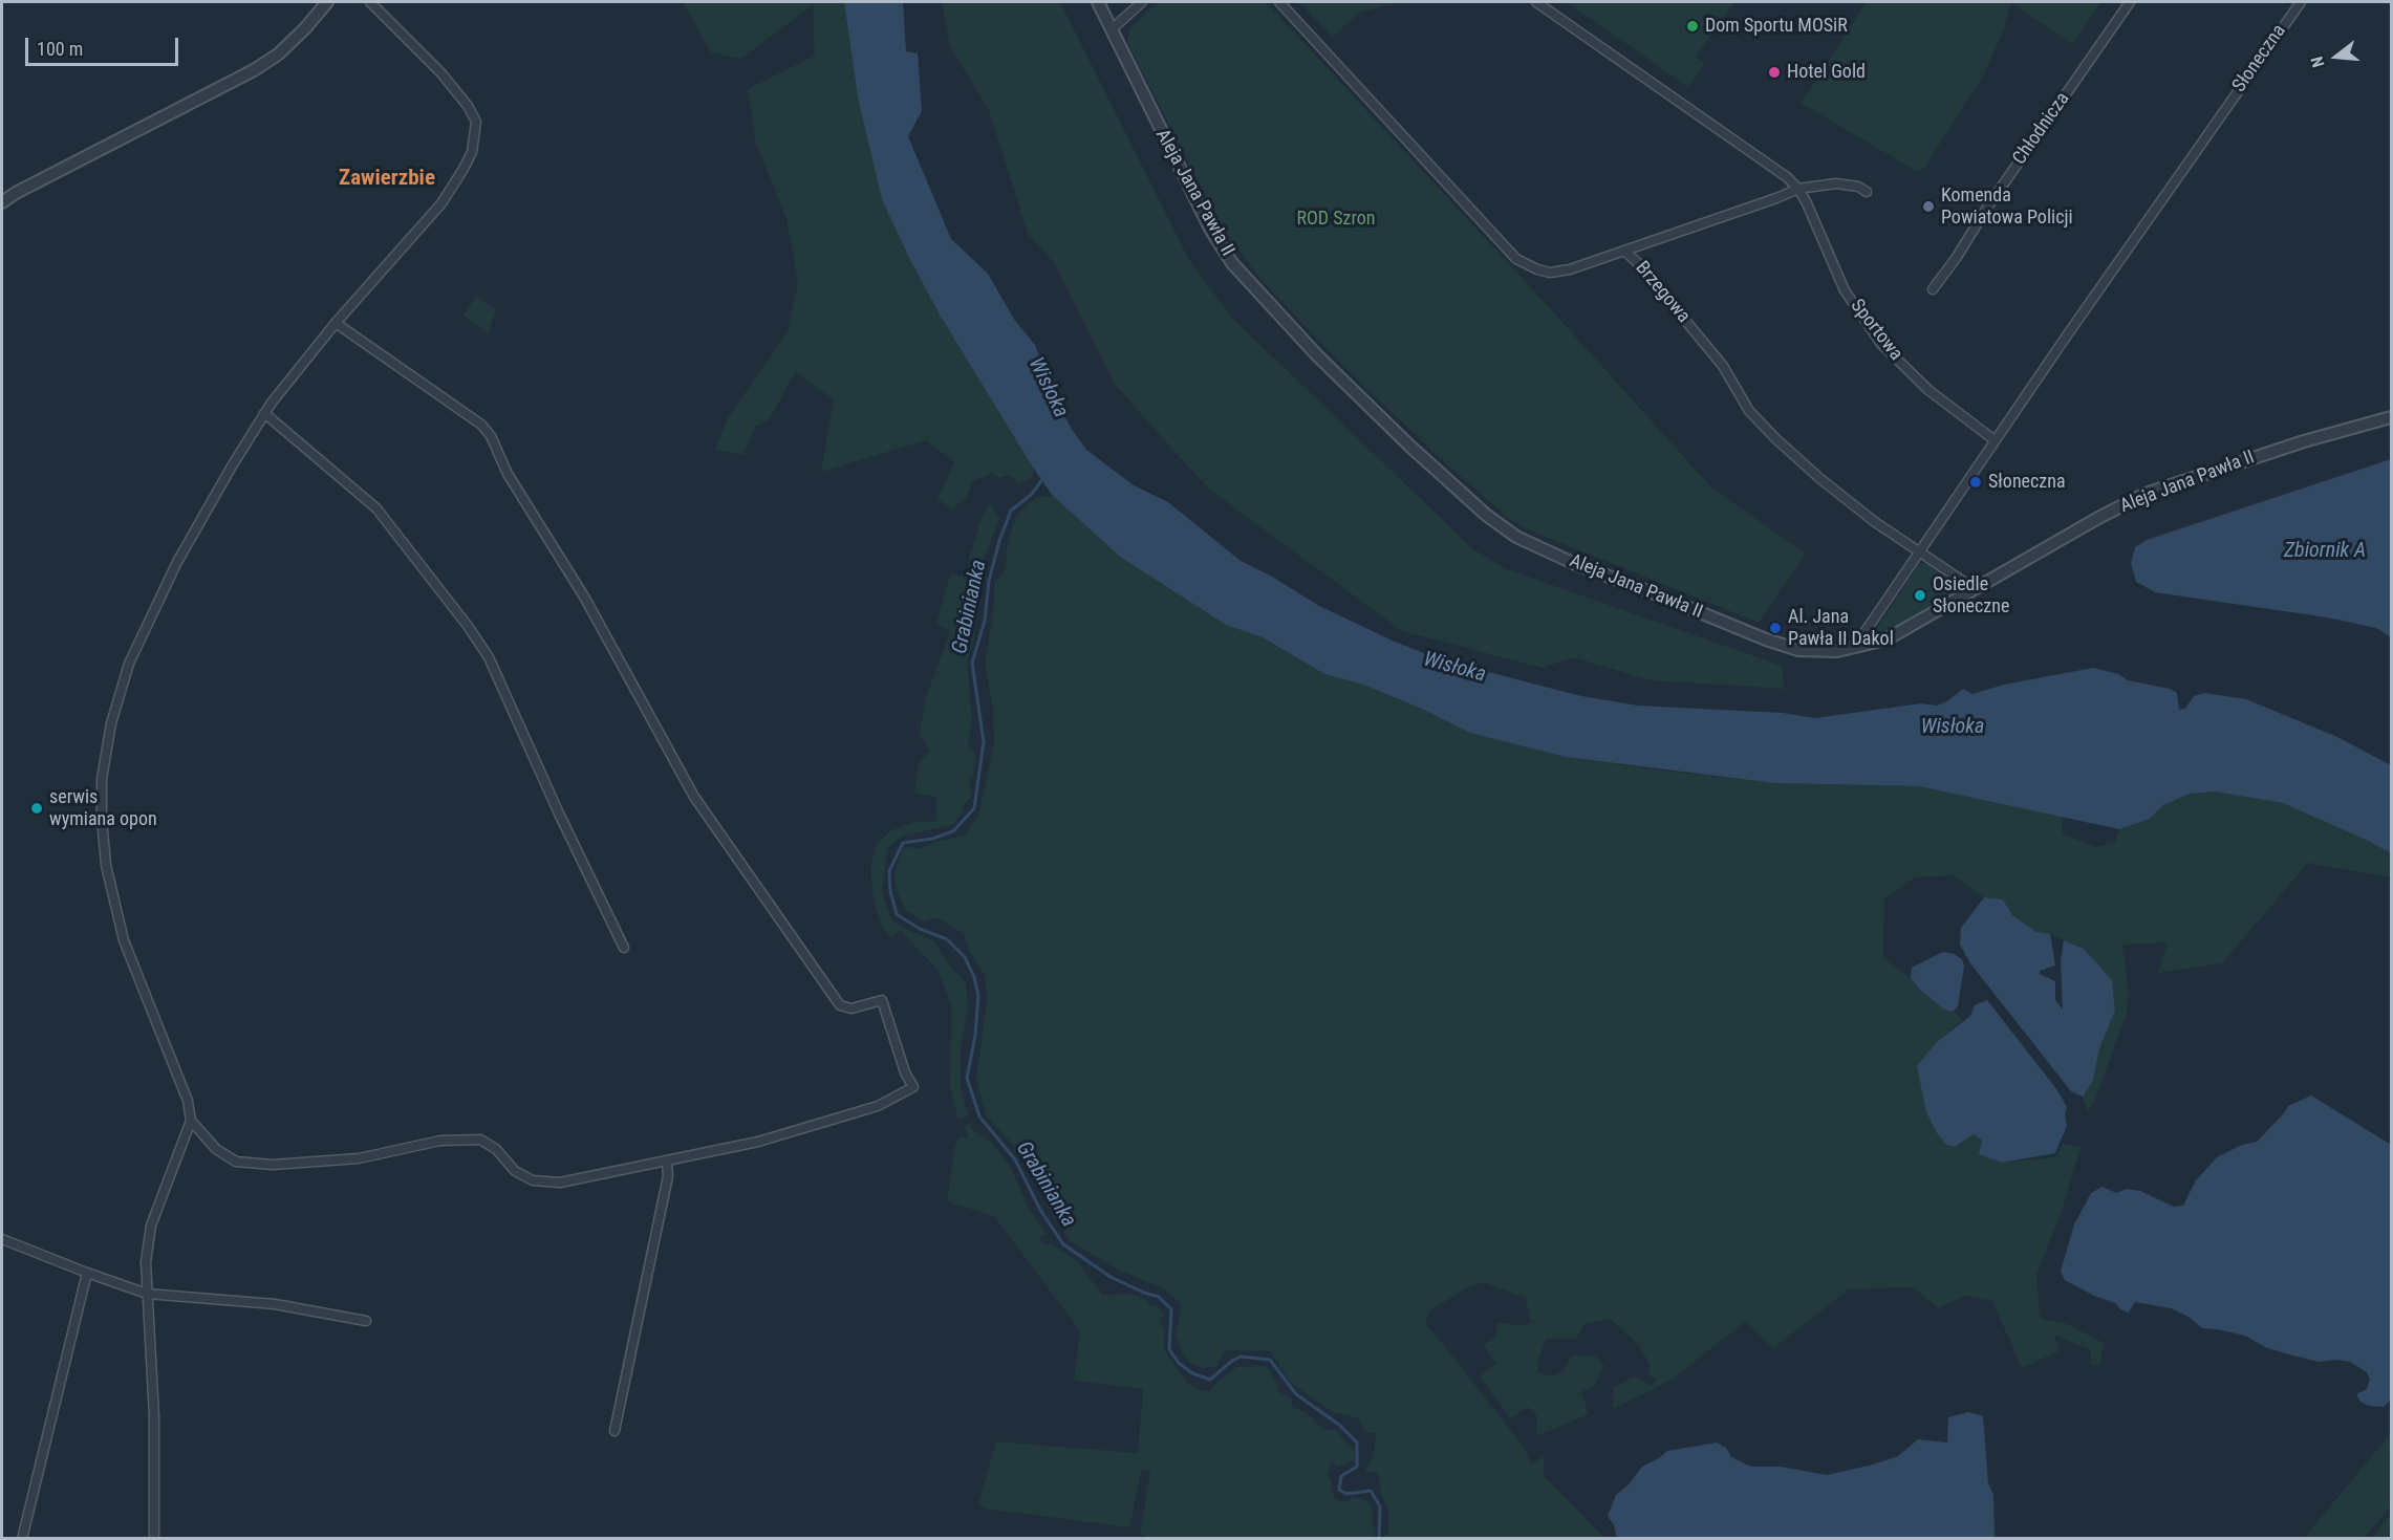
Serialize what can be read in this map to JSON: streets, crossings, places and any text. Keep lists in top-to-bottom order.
{
  "streets": {
    "street": [
      "Słoneczna",
      "Chłodnicza",
      "Aleja Jana Pawła II",
      "Brzegowa",
      "Sportowa"
    ]
  },
  "crossings": [
    ["Słoneczna", "Aleja Jana Pawła II"],
    ["Słoneczna", "Brzegowa"],
    ["Słoneczna", "Sportowa"]
  ],
  "districts": ["Zawierzbie"],
  "water": ["Wisłoka", "Zbiornik A", "Grabinianka"],
  "parks": ["ROD Szron"],
  "places": [
    "Dom Sportu MOSiR",
    "Hotel Gold",
    "Komenda Powiatowa Policji",
    "Słoneczna",
    "Osiedle Słoneczne",
    "Al. Jana Pawła II Dakol",
    "serwis wymiana opon"
  ],
  "scale_bar": "100 m",
  "north": "left"
}
